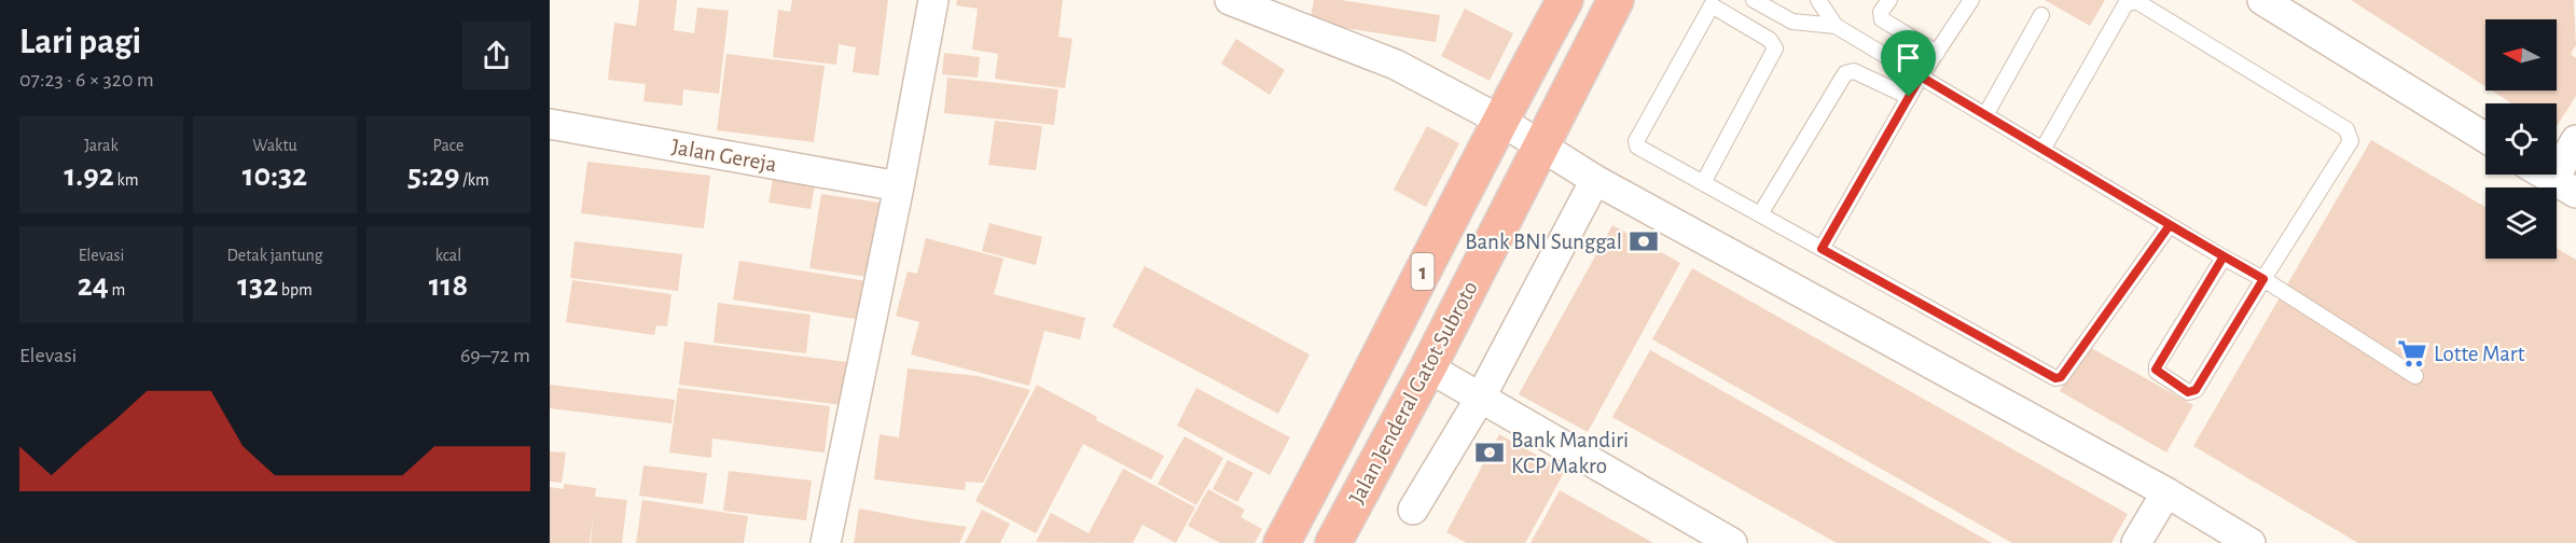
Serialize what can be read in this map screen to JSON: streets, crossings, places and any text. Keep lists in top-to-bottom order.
{
  "streets": {
    "highway": ["1", "Jalan Jenderal Gatot Subroto"],
    "street": ["Jalan Gereja"]
  },
  "places": {
    "bank": ["Bank BNI Sunggal", "Bank Mandiri KCP Makro"],
    "supermarket": ["Lotte Mart"]
  },
  "north": "left",
  "page": {
    "heading": ["Lari pagi", "07:23 · 6 × 320 m"],
    "stats": [
      ["Jarak", "1.92 km"],
      ["Waktu", "10:32"],
      ["Pace", "5:29 /km"],
      ["Elevasi", "24 m"],
      ["Detak jantung", "132 bpm"],
      ["kcal", "118"]
    ],
    "chart": ["Elevasi", "69–72 m"]
  }
}
